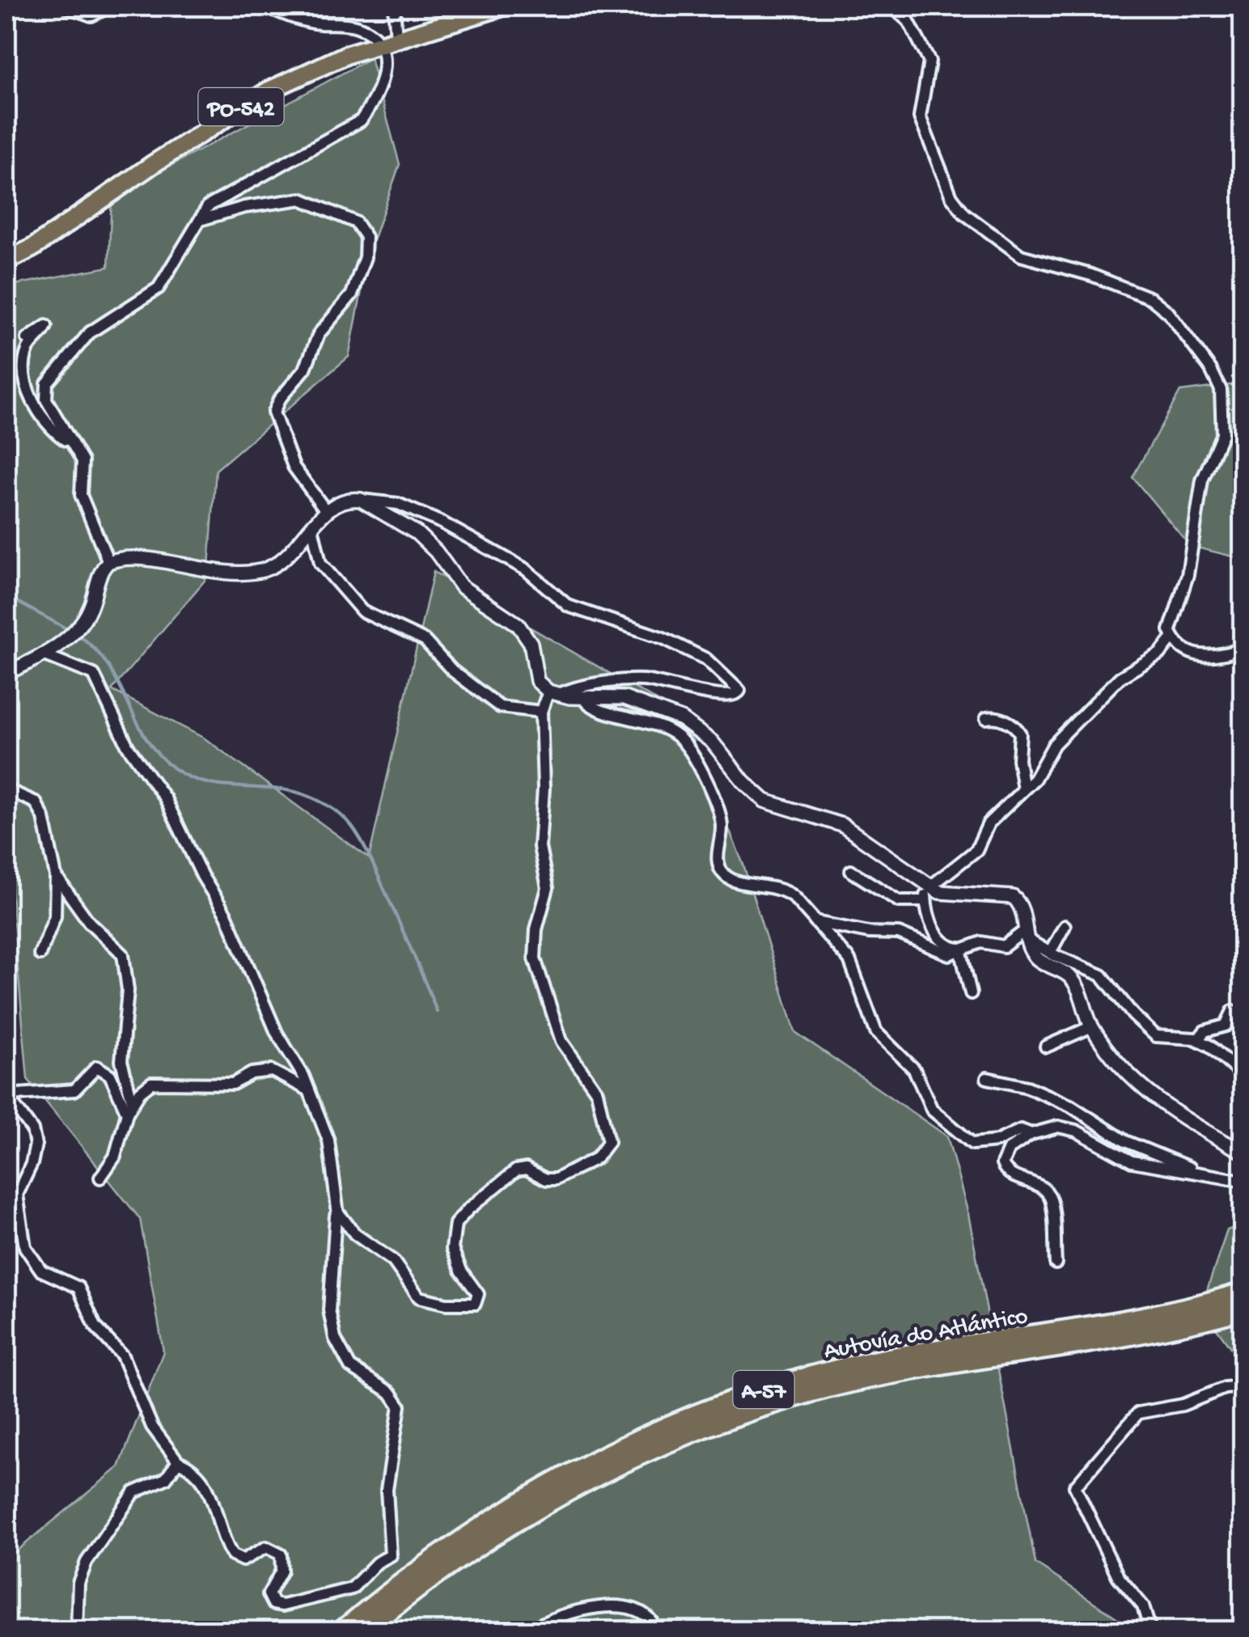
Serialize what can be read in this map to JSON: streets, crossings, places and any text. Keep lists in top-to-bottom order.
{
  "streets": {
    "highway": ["Autovía do Atlántico", "A-57"],
    "main road": ["PO-542"]
  }
}
